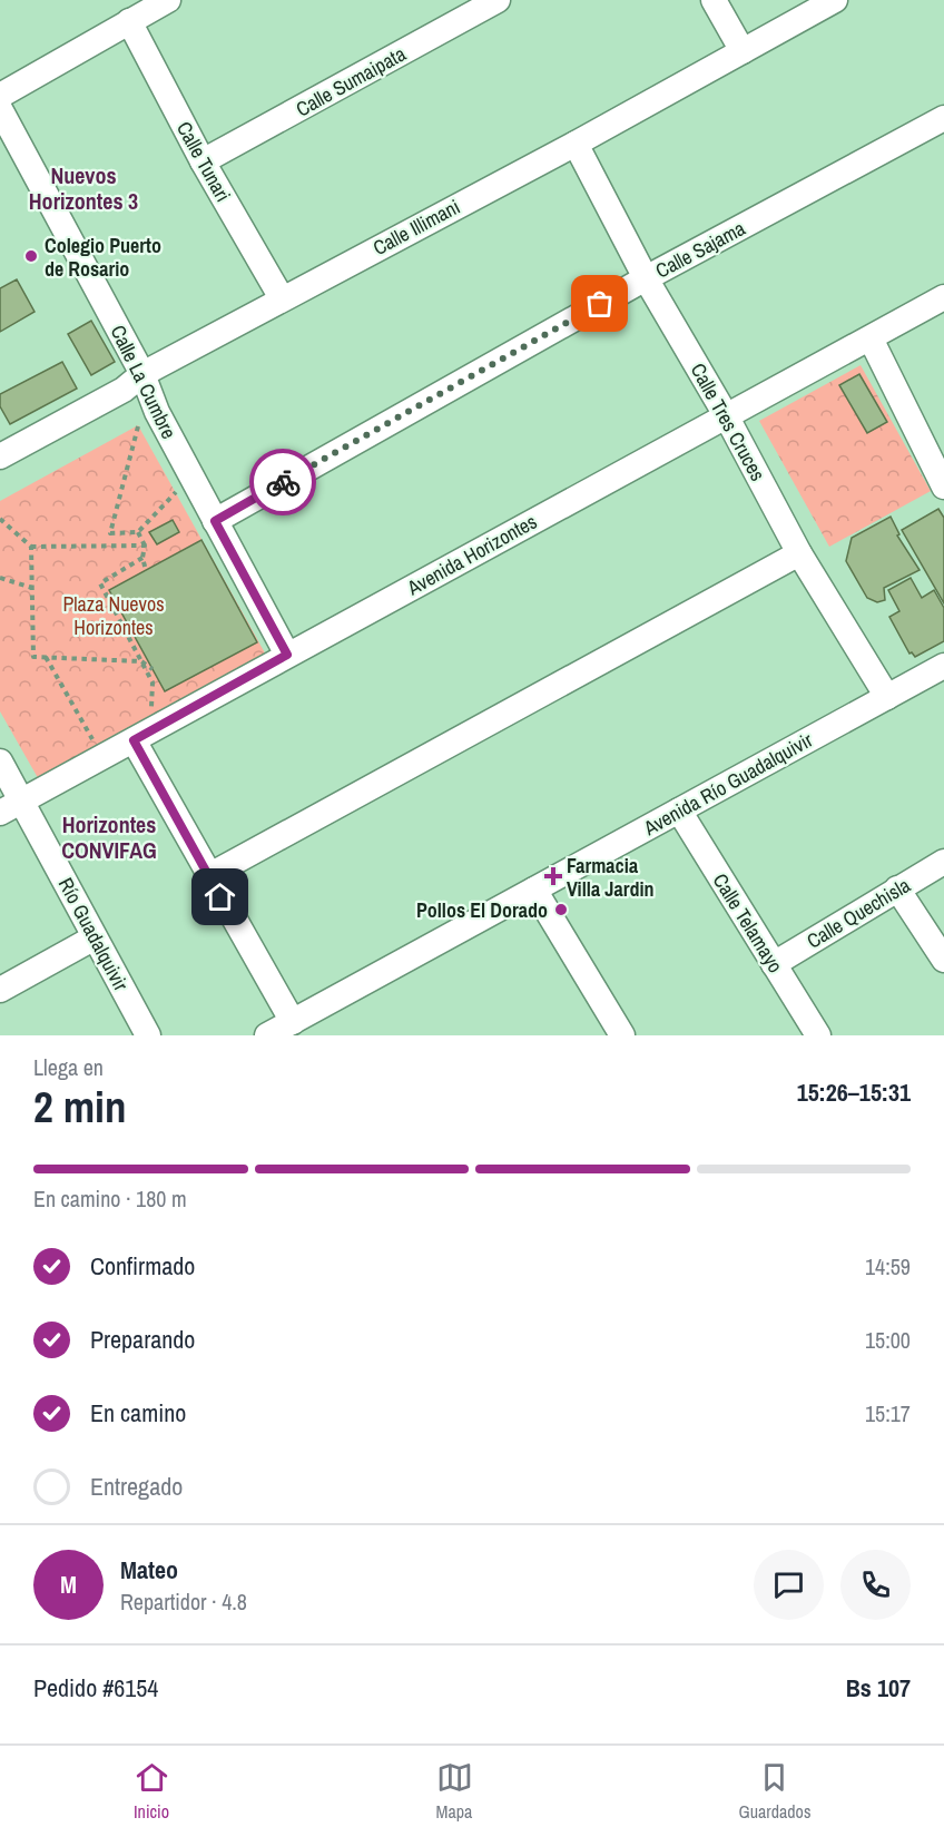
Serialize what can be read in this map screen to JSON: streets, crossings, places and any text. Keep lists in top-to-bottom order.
{
  "streets": {
    "street": [
      "Calle Sumaipata",
      "Calle Tunari",
      "Calle Illimani",
      "Calle Sajama",
      "Calle La Cumbre",
      "Calle Tres Cruces",
      "Avenida Horizontes",
      "Avenida Río Guadalquivir",
      "Calle Quechisla",
      "Calle Telamayo",
      "Río Guadalquivir"
    ]
  },
  "crossings": [
    ["Calle Sumaipata", "Calle Tunari"],
    ["Calle Tunari", "Calle Illimani"],
    ["Calle Illimani", "Calle La Cumbre"],
    ["Calle Illimani", "Calle Tres Cruces"],
    ["Calle Sajama", "Calle La Cumbre"],
    ["Calle Sajama", "Calle Tres Cruces"],
    ["Calle La Cumbre", "Avenida Horizontes"],
    ["Calle Tres Cruces", "Avenida Horizontes"],
    ["Calle Tres Cruces", "Avenida Río Guadalquivir"],
    ["Avenida Horizontes", "Río Guadalquivir"],
    ["Avenida Río Guadalquivir", "Calle Telamayo"],
    ["Calle Quechisla", "Calle Telamayo"]
  ],
  "districts": ["Nuevos Horizontes 3", "Horizontes CONVIFAG"],
  "parks": ["Plaza Nuevos Horizontes"],
  "places": {
    "other": ["Colegio Puerto de Rosario", "Pollos El Dorado"],
    "health": ["Farmacia Villa Jardin"]
  },
  "page": {
    "heading": ["2 min", "Llega en", "15:26–15:31"],
    "panel": [
      "Mateo",
      "Repartidor · 4.8",
      "Pedido #6154",
      "Bs 107"
    ],
    "bar": "En camino · 180 m",
    "list": [
      ["Confirmado", "14:59"],
      ["Preparando", "15:00"],
      ["En camino", "15:17"],
      "Entregado"
    ],
    "round": "M",
    "tabs": ["Inicio", "Mapa", "Guardados"]
  }
}
